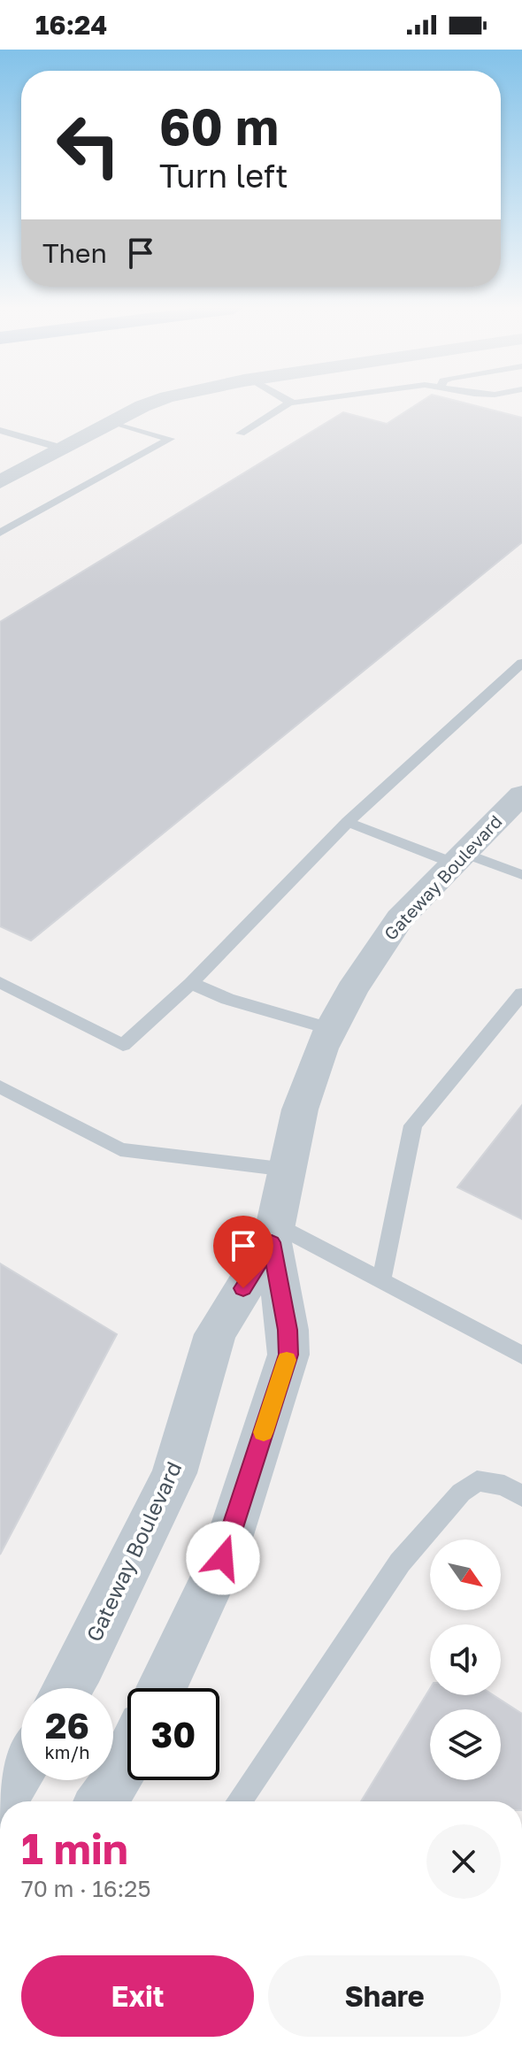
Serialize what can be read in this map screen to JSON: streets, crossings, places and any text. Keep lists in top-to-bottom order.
{
  "streets": {
    "street": ["Gateway Boulevard"]
  },
  "north": "bottom right",
  "page": {
    "status": "16:24",
    "turn": ["60 m", "Turn left"],
    "then": "Then",
    "speed": "26 km/h",
    "limit": "30",
    "heading": ["1 min", "70 m · 16:25"],
    "buttons": ["Exit", "Share"]
  }
}
